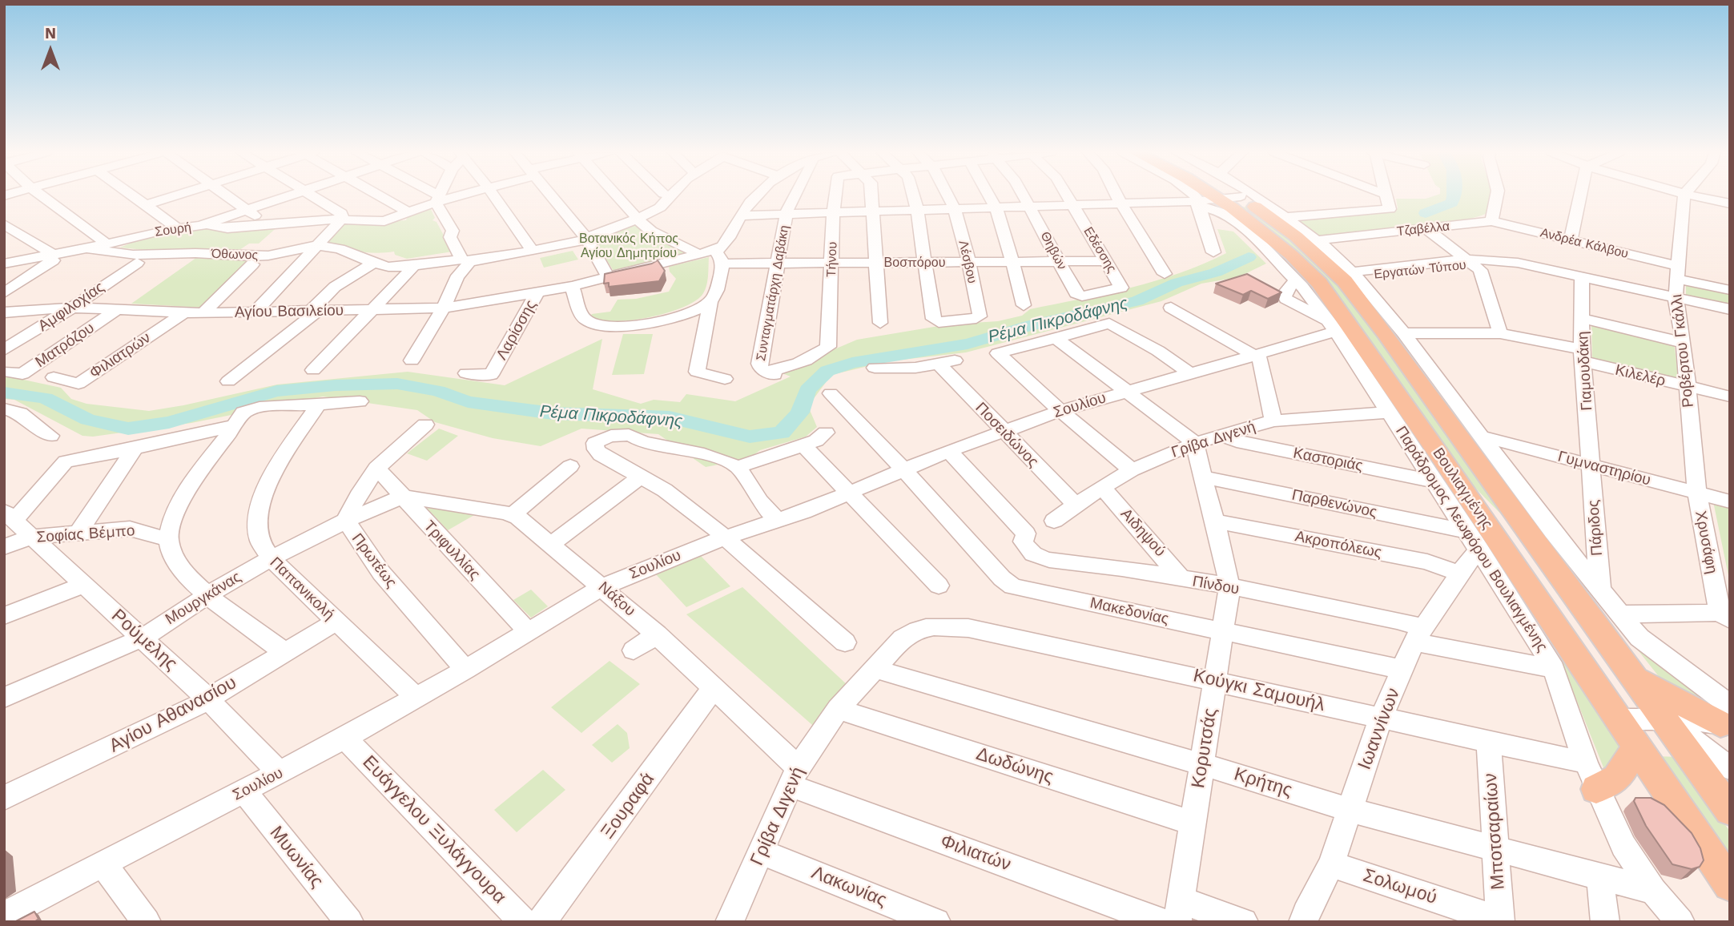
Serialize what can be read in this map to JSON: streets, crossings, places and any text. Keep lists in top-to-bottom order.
{
  "streets": {
    "main road": ["Βουλιαγμένης"],
    "street": [
      "Τζαβέλλα",
      "Σουρή",
      "Ανδρέα Κάλβου",
      "Εδέσσης",
      "Θηβών",
      "Όθωνος",
      "Τήνου",
      "Λέσβου",
      "Βοσπόρου",
      "Εργατών Τύπου",
      "Συνταγματάρχη Δαβάκη",
      "Αμφιλοχίας",
      "Αγίου Βασιλείου",
      "Λαρίσσης",
      "Ματρόζου",
      "Ροβέρτου Γκάλλι",
      "Φιλιατρών",
      "Γιαμουδάκη",
      "Κιλελέρ",
      "Σουλίου",
      "Ποσειδώνος",
      "Γρίβα Διγενή",
      "Καστοριάς",
      "Γυμναστηρίου",
      "Παρθενώνος",
      "Πάριδος",
      "Αιδηψού",
      "Σοφίας Βέμπο",
      "Παράδρομος Λεωφόρου Βουλιαγμένης",
      "Χρυσάφη",
      "Ακροπόλεως",
      "Τριφυλλίας",
      "Πρωτέως",
      "Πίνδου",
      "Παπανικολή",
      "Μουργκάνας",
      "Νάξου",
      "Μακεδονίας",
      "Ρούμελης",
      "Κούγκι Σαμουήλ",
      "Αγίου Αθανασίου",
      "Ιωαννίνων",
      "Κορυτσάς",
      "Δωδώνης",
      "Κρήτης",
      "Ξουραφά",
      "Ευάγγελου Ξυλάγγουρα",
      "Μποτσαραίων",
      "Φιλιατών",
      "Μυωνίας",
      "Λακωνίας",
      "Σολωμού"
    ]
  },
  "crossings": [
    ["Τζαβέλλα", "Ανδρέα Κάλβου"],
    ["Τζαβέλλα", "Βουλιαγμένης"],
    ["Τζαβέλλα", "Παράδρομος Λεωφόρου Βουλιαγμένης"],
    ["Σουρή", "Όθωνος"],
    ["Ανδρέα Κάλβου", "Ροβέρτου Γκάλλι"],
    ["Εδέσσης", "Θηβών"],
    ["Εδέσσης", "Βοσπόρου"],
    ["Θηβών", "Βοσπόρου"],
    ["Τήνου", "Βοσπόρου"],
    ["Τήνου", "Συνταγματάρχη Δαβάκη"],
    ["Λέσβου", "Βοσπόρου"],
    ["Βοσπόρου", "Συνταγματάρχη Δαβάκη"],
    ["Βοσπόρου", "Αγίου Βασιλείου"],
    ["Εργατών Τύπου", "Ροβέρτου Γκάλλι"],
    ["Εργατών Τύπου", "Γιαμουδάκη"],
    ["Εργατών Τύπου", "Παράδρομος Λεωφόρου Βουλιαγμένης"],
    ["Αμφιλοχίας", "Αγίου Βασιλείου"],
    ["Αγίου Βασιλείου", "Λαρίσσης"],
    ["Αγίου Βασιλείου", "Ματρόζου"],
    ["Αγίου Βασιλείου", "Φιλιατρών"],
    ["Ροβέρτου Γκάλλι", "Κιλελέρ"],
    ["Ροβέρτου Γκάλλι", "Γυμναστηρίου"],
    ["Ροβέρτου Γκάλλι", "Χρυσάφη"],
    ["Γιαμουδάκη", "Κιλελέρ"],
    ["Γιαμουδάκη", "Γυμναστηρίου"],
    ["Γιαμουδάκη", "Πάριδος"],
    ["Κιλελέρ", "Παράδρομος Λεωφόρου Βουλιαγμένης"],
    ["Σουλίου", "Ποσειδώνος"],
    ["Σουλίου", "Βουλιαγμένης"],
    ["Σουλίου", "Παράδρομος Λεωφόρου Βουλιαγμένης"],
    ["Σουλίου", "Τριφυλλίας"],
    ["Σουλίου", "Πρωτέως"],
    ["Σουλίου", "Πίνδου"],
    ["Σουλίου", "Παπανικολή"],
    ["Σουλίου", "Νάξου"],
    ["Σουλίου", "Μακεδονίας"],
    ["Σουλίου", "Ρούμελης"],
    ["Σουλίου", "Ευάγγελου Ξυλάγγουρα"],
    ["Σουλίου", "Μυωνίας"],
    ["Ποσειδώνος", "Γρίβα Διγενή"],
    ["Γρίβα Διγενή", "Καστοριάς"],
    ["Γρίβα Διγενή", "Αιδηψού"],
    ["Γρίβα Διγενή", "Παράδρομος Λεωφόρου Βουλιαγμένης"],
    ["Γρίβα Διγενή", "Νάξου"],
    ["Γρίβα Διγενή", "Κούγκι Σαμουήλ"],
    ["Γρίβα Διγενή", "Κορυτσάς"],
    ["Γρίβα Διγενή", "Δωδώνης"],
    ["Γρίβα Διγενή", "Κρήτης"],
    ["Γρίβα Διγενή", "Φιλιατών"],
    ["Γρίβα Διγενή", "Λακωνίας"],
    ["Καστοριάς", "Παράδρομος Λεωφόρου Βουλιαγμένης"],
    ["Γυμναστηρίου", "Πάριδος"],
    ["Γυμναστηρίου", "Παράδρομος Λεωφόρου Βουλιαγμένης"],
    ["Γυμναστηρίου", "Χρυσάφη"],
    ["Βουλιαγμένης", "Παράδρομος Λεωφόρου Βουλιαγμένης"],
    ["Παρθενώνος", "Παράδρομος Λεωφόρου Βουλιαγμένης"],
    ["Παρθενώνος", "Ιωαννίνων"],
    ["Παρθενώνος", "Κορυτσάς"],
    ["Πάριδος", "Παράδρομος Λεωφόρου Βουλιαγμένης"],
    ["Αιδηψού", "Πίνδου"],
    ["Σοφίας Βέμπο", "Ρούμελης"],
    ["Παράδρομος Λεωφόρου Βουλιαγμένης", "Πίνδου"],
    ["Παράδρομος Λεωφόρου Βουλιαγμένης", "Κούγκι Σαμουήλ"],
    ["Παράδρομος Λεωφόρου Βουλιαγμένης", "Ιωαννίνων"],
    ["Παράδρομος Λεωφόρου Βουλιαγμένης", "Κρήτης"],
    ["Ακροπόλεως", "Ιωαννίνων"],
    ["Ακροπόλεως", "Κορυτσάς"],
    ["Τριφυλλίας", "Πρωτέως"],
    ["Τριφυλλίας", "Μουργκάνας"],
    ["Τριφυλλίας", "Νάξου"],
    ["Πρωτέως", "Μουργκάνας"],
    ["Πίνδου", "Ιωαννίνων"],
    ["Πίνδου", "Κορυτσάς"],
    ["Παπανικολή", "Μουργκάνας"],
    ["Παπανικολή", "Αγίου Αθανασίου"],
    ["Μουργκάνας", "Νάξου"],
    ["Μουργκάνας", "Ρούμελης"],
    ["Νάξου", "Ξουραφά"],
    ["Νάξου", "Φιλιατών"],
    ["Μακεδονίας", "Ιωαννίνων"],
    ["Μακεδονίας", "Κορυτσάς"],
    ["Ρούμελης", "Αγίου Αθανασίου"],
    ["Κούγκι Σαμουήλ", "Ιωαννίνων"],
    ["Κούγκι Σαμουήλ", "Κορυτσάς"],
    ["Κούγκι Σαμουήλ", "Μποτσαραίων"],
    ["Ιωαννίνων", "Κρήτης"],
    ["Ιωαννίνων", "Σολωμού"],
    ["Κορυτσάς", "Δωδώνης"],
    ["Κορυτσάς", "Κρήτης"],
    ["Κρήτης", "Μποτσαραίων"],
    ["Μποτσαραίων", "Σολωμού"]
  ],
  "water": ["Ρέμα Πικροδάφνης"],
  "parks": ["Βοτανικός Κήπος Αγίου Δημητρίου"],
  "north": "top"
}
